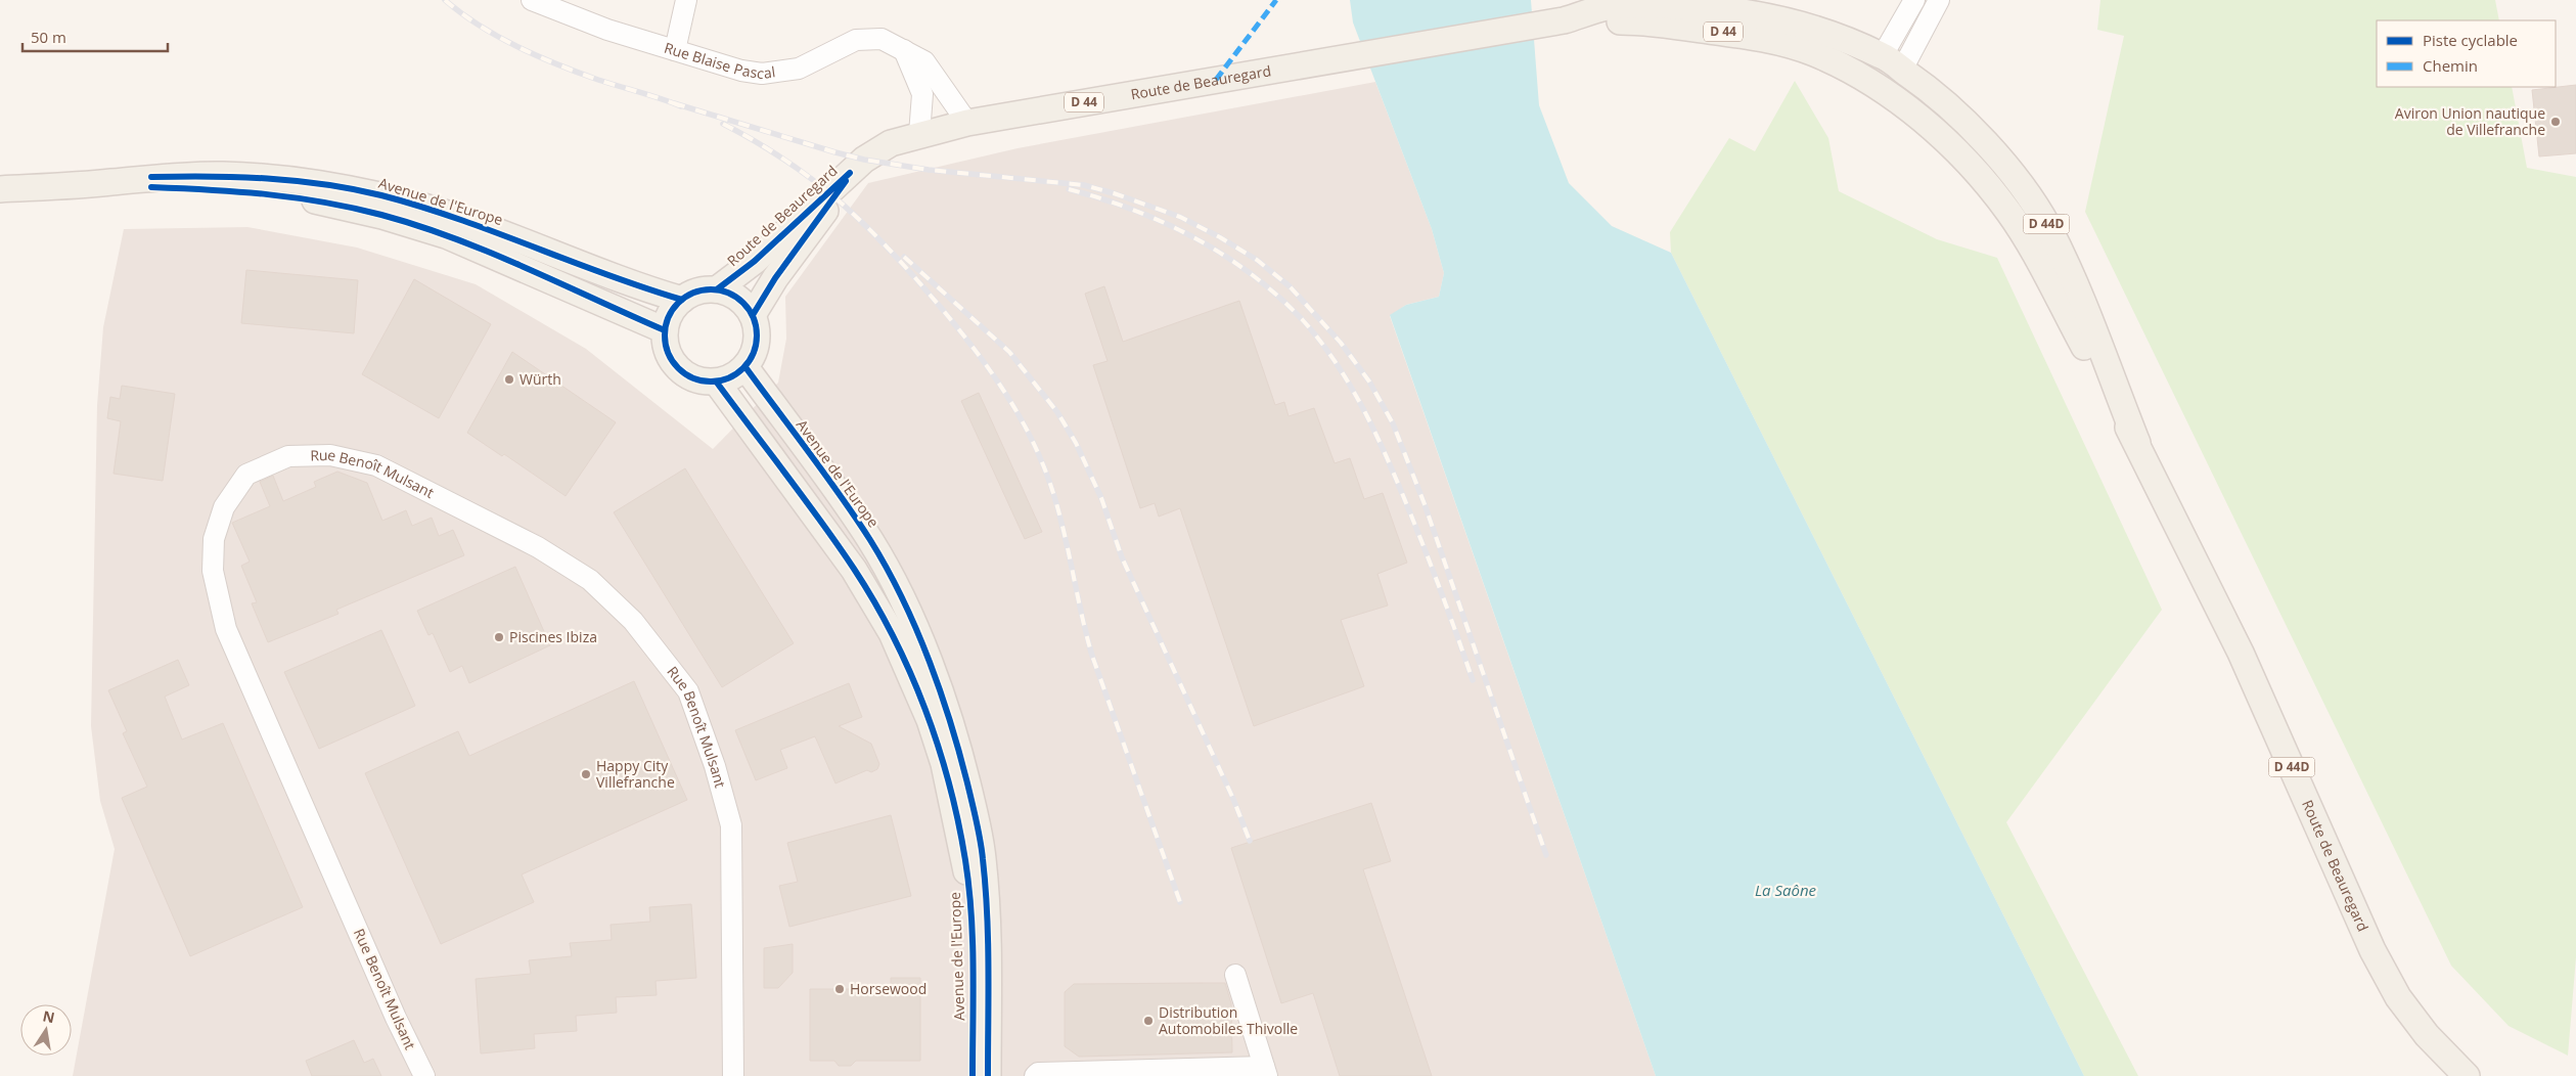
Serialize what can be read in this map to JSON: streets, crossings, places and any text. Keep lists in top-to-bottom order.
{
  "streets": {
    "main road": [
      "D 44",
      "Route de Beauregard",
      "Avenue de l'Europe",
      "D 44D"
    ],
    "street": ["Rue Blaise Pascal", "Rue Benoît Mulsant"]
  },
  "crossings": [
    ["Rue Blaise Pascal", "Route de Beauregard"],
    ["Route de Beauregard", "Avenue de l'Europe"],
    ["Route de Beauregard", "D 44D"]
  ],
  "water": ["La Saône"],
  "places": [
    "Aviron Union nautique de Villefranche",
    "Würth",
    "Piscines Ibiza",
    "Happy City Villefranche",
    "Horsewood",
    "Distribution Automobiles Thivolle"
  ],
  "legend": ["Piste cyclable", "Chemin"],
  "scale_bar": "50 m",
  "north": "top"
}
